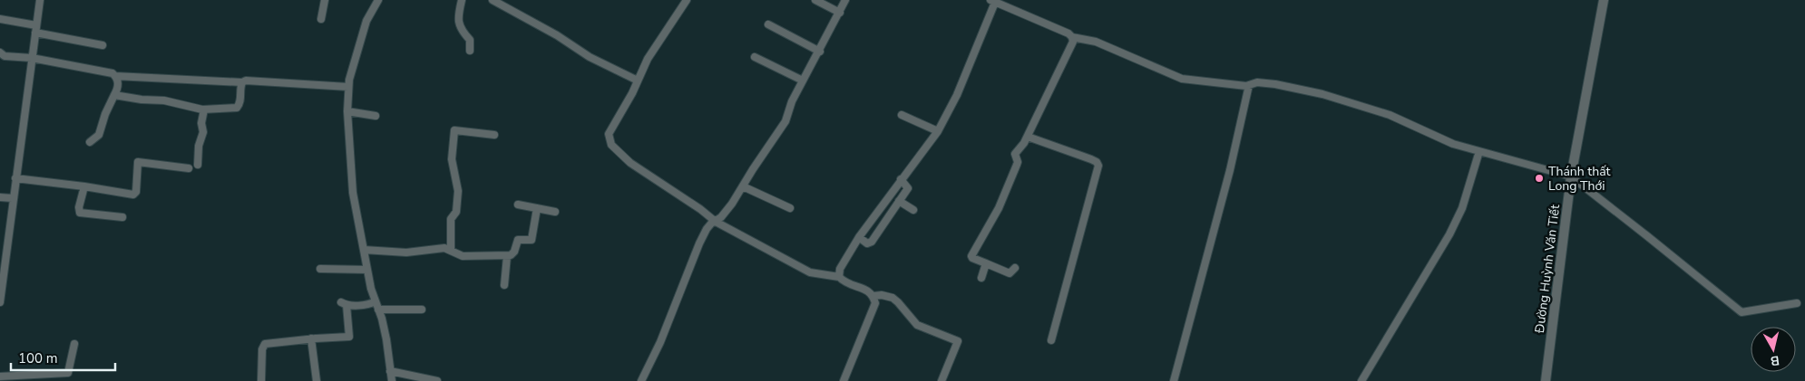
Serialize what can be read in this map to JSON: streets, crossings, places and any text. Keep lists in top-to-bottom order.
{
  "streets": {
    "street": ["Đường Huỳnh Văn Tiết"]
  },
  "places": ["Thánh thất Long Thới"],
  "scale_bar": "100 m",
  "north": "bottom"
}
